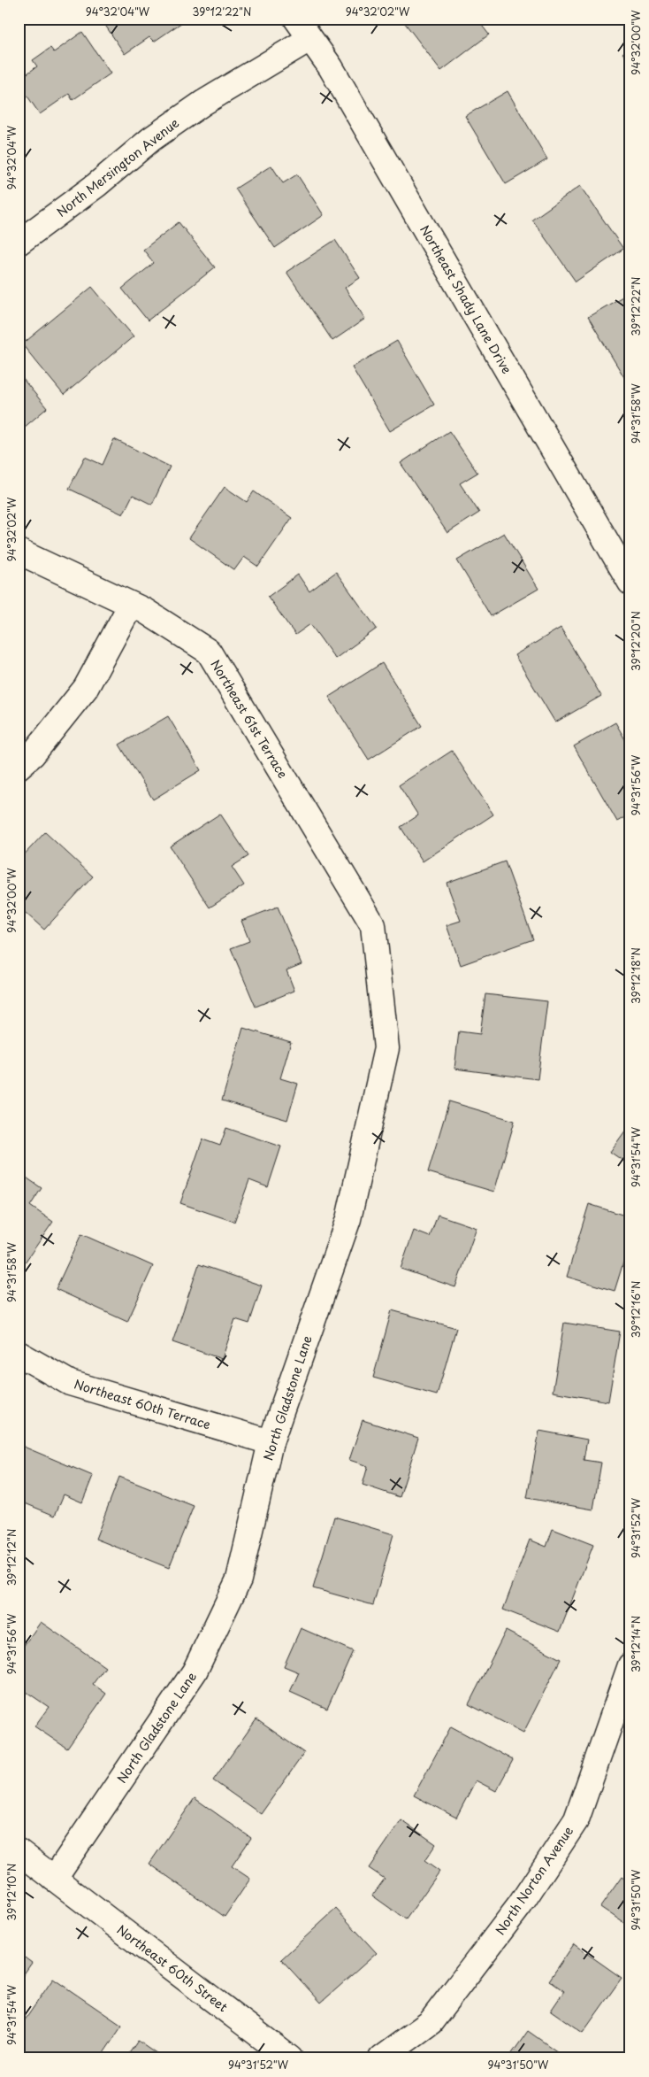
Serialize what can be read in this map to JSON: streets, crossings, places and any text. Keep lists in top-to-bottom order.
{
  "streets": {
    "street": [
      "North Mersington Avenue",
      "Northeast Shady Lane Drive",
      "Northeast 61st Terrace",
      "North Gladstone Lane",
      "Northeast 60th Terrace",
      "North Norton Avenue",
      "Northeast 60th Street"
    ]
  },
  "crossings": [
    ["North Mersington Avenue", "Northeast Shady Lane Drive"],
    ["Northeast 61st Terrace", "North Gladstone Lane"],
    ["North Gladstone Lane", "Northeast 60th Terrace"],
    ["North Gladstone Lane", "Northeast 60th Street"]
  ],
  "coordinates": [
    "94°32'04\"W",
    "39°12'22\"N",
    "94°32'02\"W",
    "94°32'00\"W",
    "94°31'58\"W",
    "39°12'20\"N",
    "94°31'56\"W",
    "39°12'18\"N",
    "94°31'54\"W",
    "39°12'16\"N",
    "94°31'52\"W",
    "39°12'12\"N",
    "39°12'14\"N",
    "39°12'10\"N",
    "94°31'50\"W"
  ]
}
